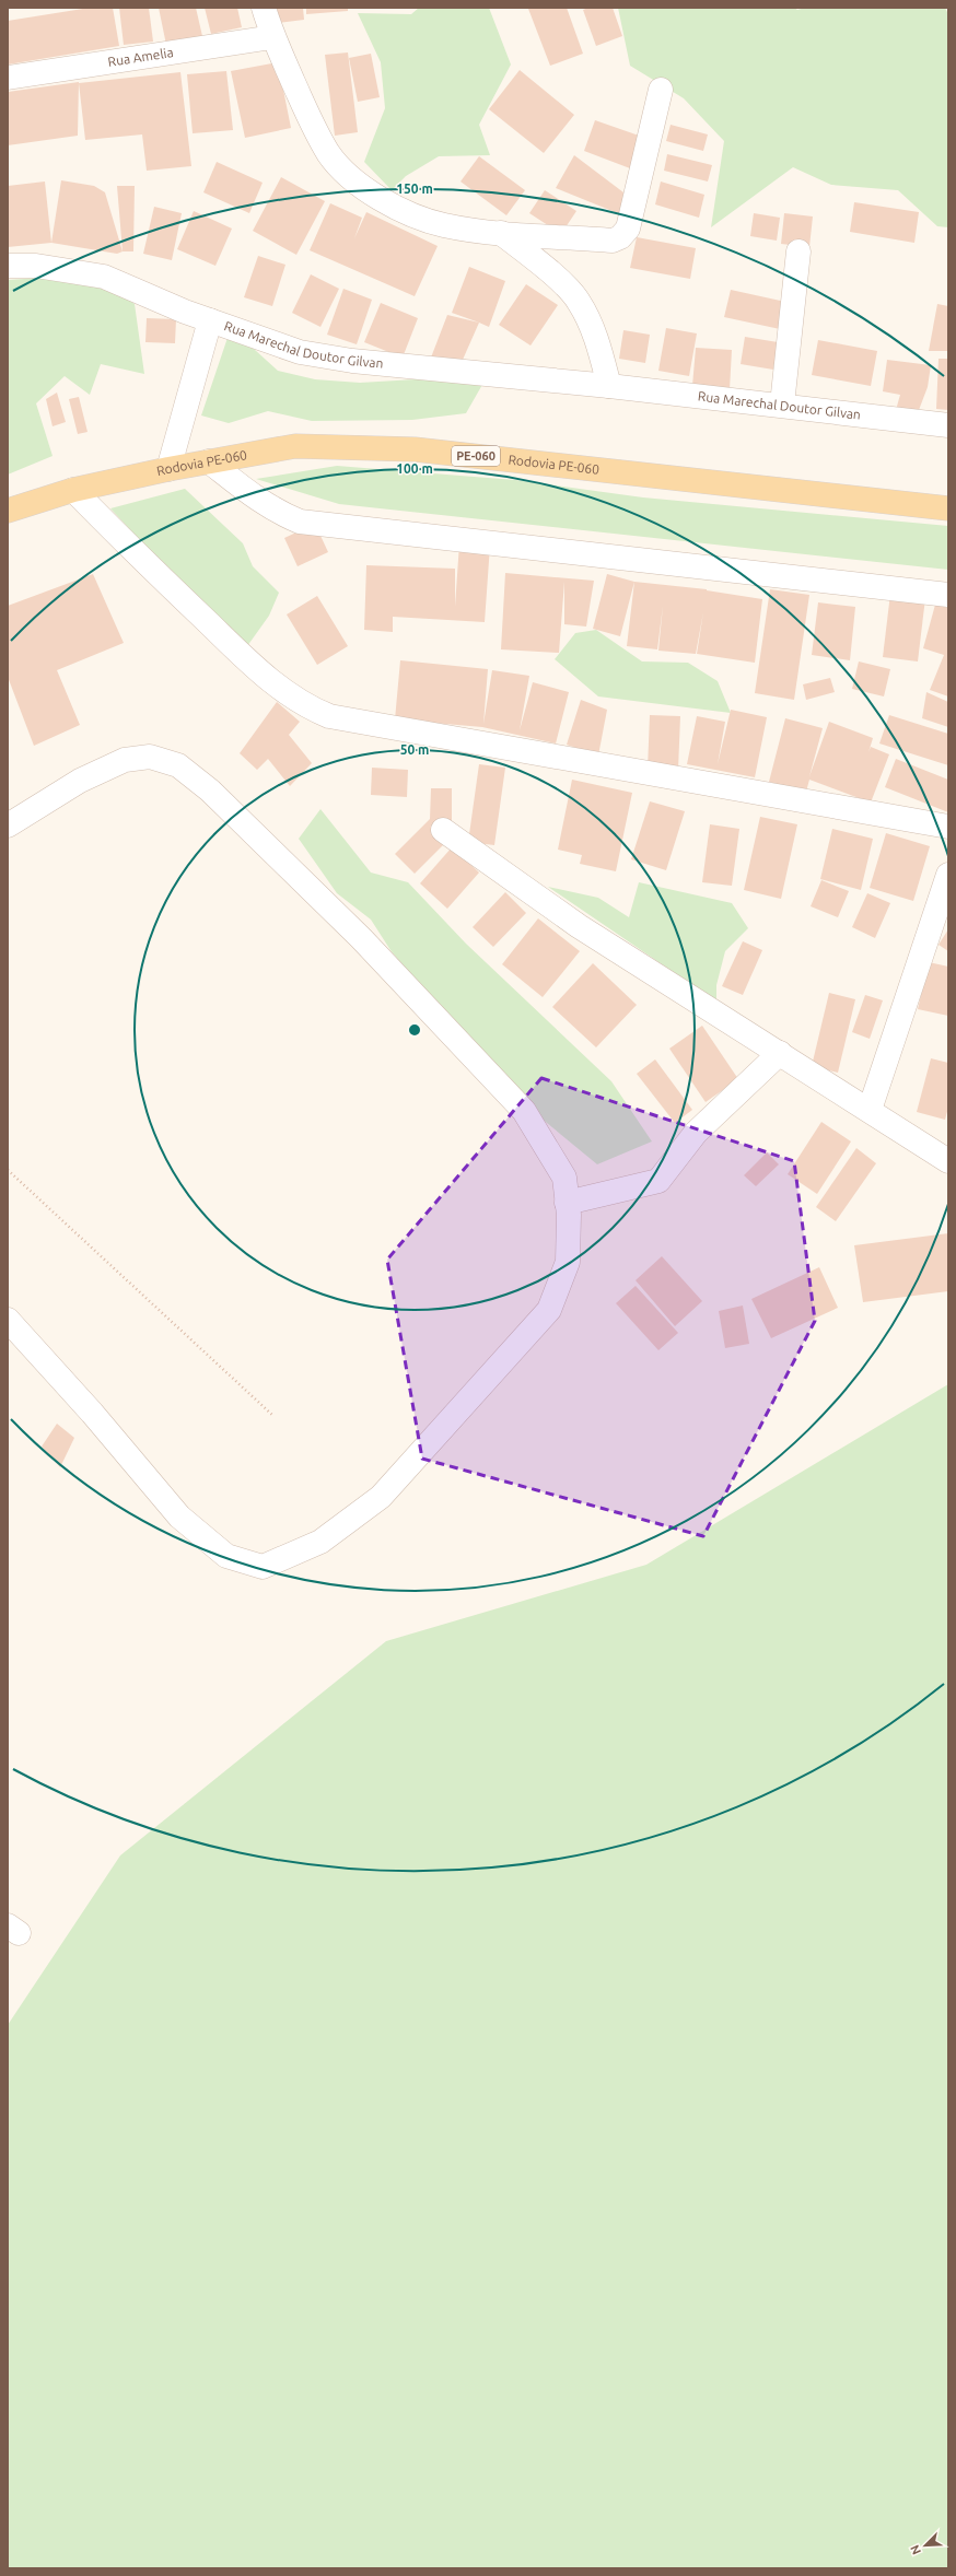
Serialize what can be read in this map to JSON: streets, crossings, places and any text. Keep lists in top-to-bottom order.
{
  "streets": {
    "main road": ["PE-060", "Rodovia PE-060"],
    "street": ["Rua Amelia", "Rua Marechal Doutor Gilvan"]
  },
  "north": "bottom left",
  "rings": ["150 m", "100 m", "50 m"]
}
